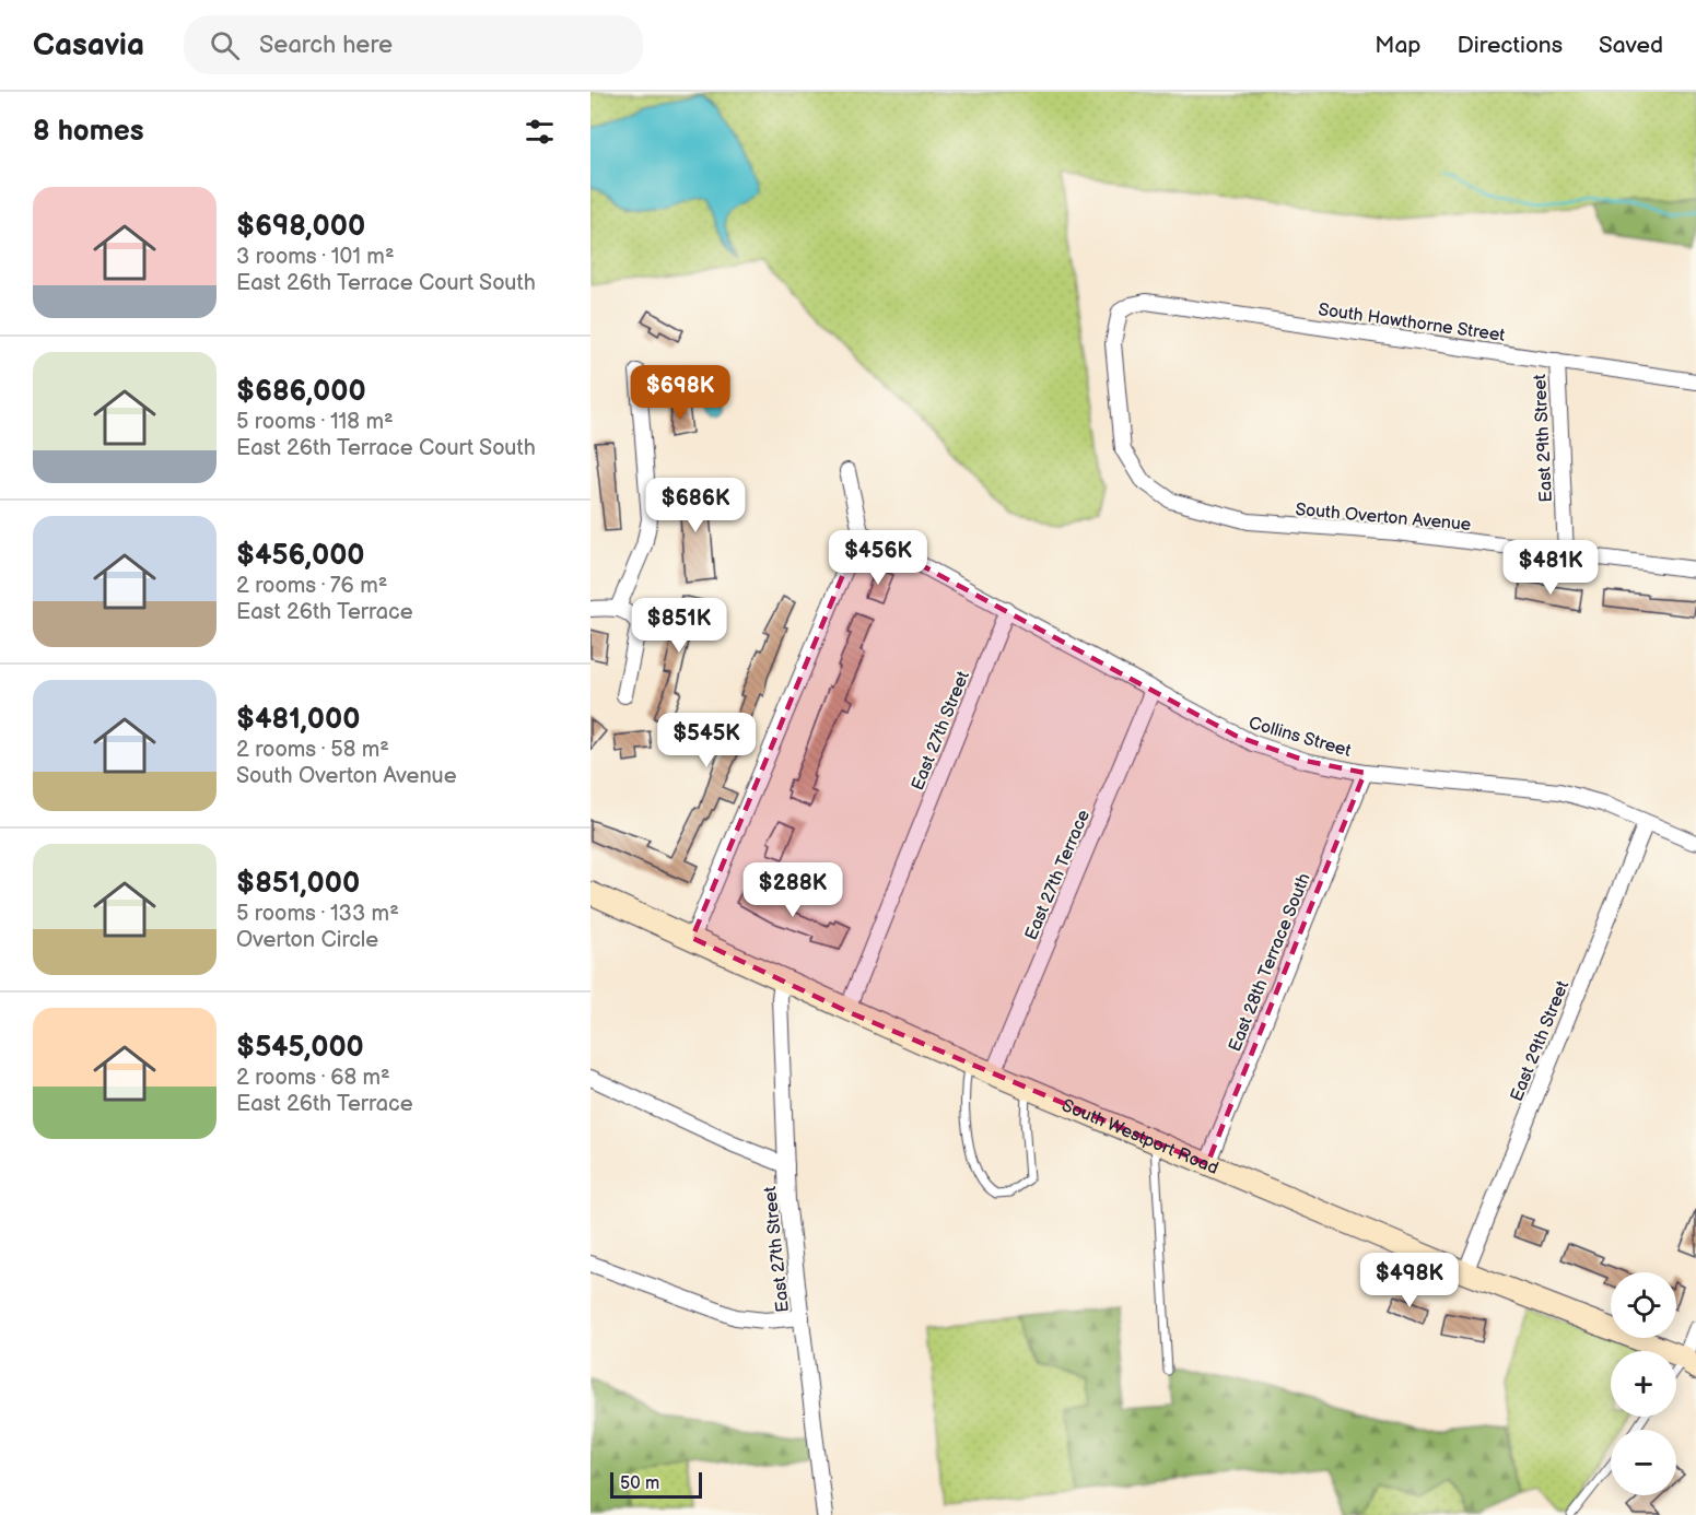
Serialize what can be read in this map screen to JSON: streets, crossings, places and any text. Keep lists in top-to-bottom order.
{
  "streets": {
    "street": [
      "South Hawthorne Street",
      "East 29th Street",
      "South Overton Avenue",
      "East 27th Street",
      "Collins Street",
      "East 27th Terrace",
      "East 28th Terrace South",
      "South Westport Road"
    ]
  },
  "crossings": [
    ["South Hawthorne Street", "East 29th Street"],
    ["South Hawthorne Street", "South Overton Avenue"],
    ["East 29th Street", "South Overton Avenue"],
    ["East 29th Street", "Collins Street"],
    ["East 29th Street", "South Westport Road"],
    ["East 27th Street", "Collins Street"],
    ["East 27th Street", "South Westport Road"],
    ["Collins Street", "East 27th Terrace"],
    ["Collins Street", "East 28th Terrace South"],
    ["East 27th Terrace", "South Westport Road"],
    ["East 28th Terrace South", "South Westport Road"]
  ],
  "scale_bar": "50 m",
  "page": {
    "header": "Casavia",
    "search": "Search here",
    "nav": ["Map", "Directions", "Saved"],
    "heading": "8 homes",
    "list": [
      {
        "name": "$698,000",
        "note": "3 rooms · 101 m² · East 26th Terrace Court South"
      },
      {
        "name": "$686,000",
        "note": "5 rooms · 118 m² · East 26th Terrace Court South"
      },
      {
        "name": "$456,000",
        "note": "2 rooms · 76 m² · East 26th Terrace"
      },
      {
        "name": "$481,000",
        "note": "2 rooms · 58 m² · South Overton Avenue"
      },
      {
        "name": "$851,000",
        "note": "5 rooms · 133 m² · Overton Circle"
      },
      {
        "name": "$545,000",
        "note": "2 rooms · 68 m² · East 26th Terrace"
      }
    ],
    "price": [
      "$698K",
      "$686K",
      "$456K",
      "$481K",
      "$851K",
      "$545K",
      "$288K",
      "$498K"
    ],
    "map_buttons": ["+", "−"],
    "scale": "50 m"
  }
}
